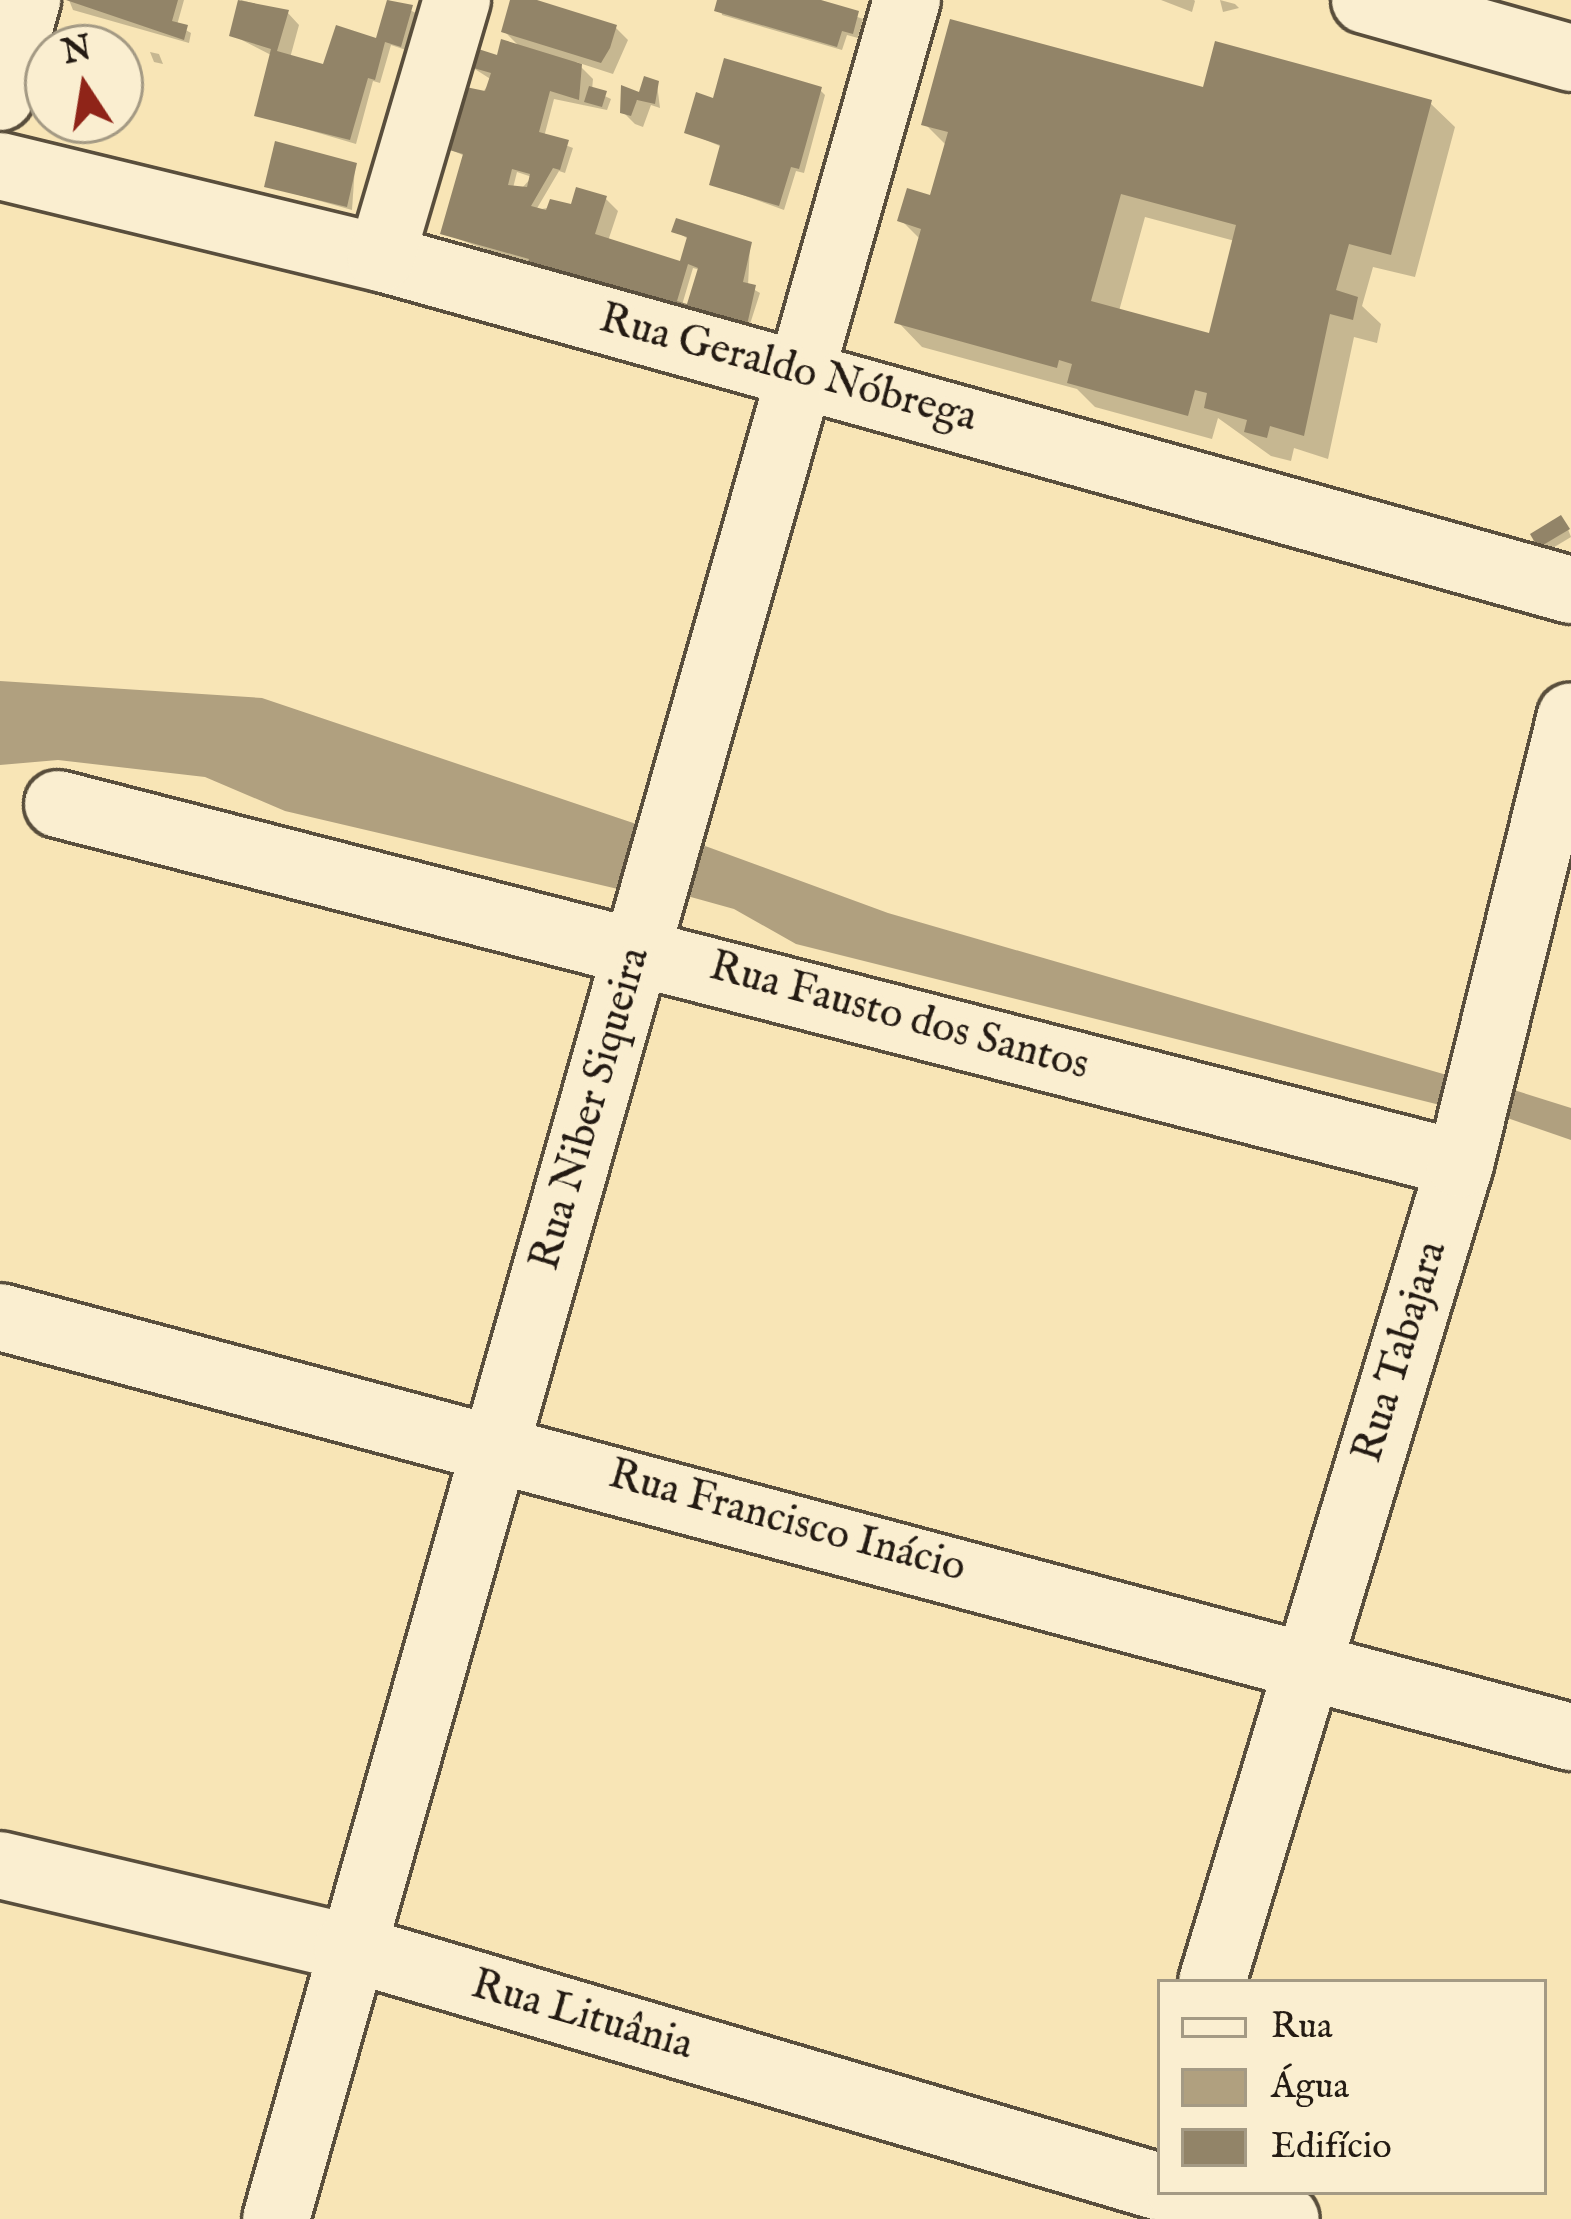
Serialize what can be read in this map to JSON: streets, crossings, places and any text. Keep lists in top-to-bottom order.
{
  "streets": {
    "street": [
      "Rua Geraldo Nóbrega",
      "Rua Fausto dos Santos",
      "Rua Niber Siqueira",
      "Rua Tabajara",
      "Rua Francisco Inácio",
      "Rua Lituânia"
    ]
  },
  "crossings": [
    ["Rua Geraldo Nóbrega", "Rua Niber Siqueira"],
    ["Rua Fausto dos Santos", "Rua Niber Siqueira"],
    ["Rua Fausto dos Santos", "Rua Tabajara"],
    ["Rua Niber Siqueira", "Rua Francisco Inácio"],
    ["Rua Niber Siqueira", "Rua Lituânia"],
    ["Rua Tabajara", "Rua Francisco Inácio"]
  ],
  "legend": ["Rua", "Água", "Edifício"],
  "north": "top"
}
